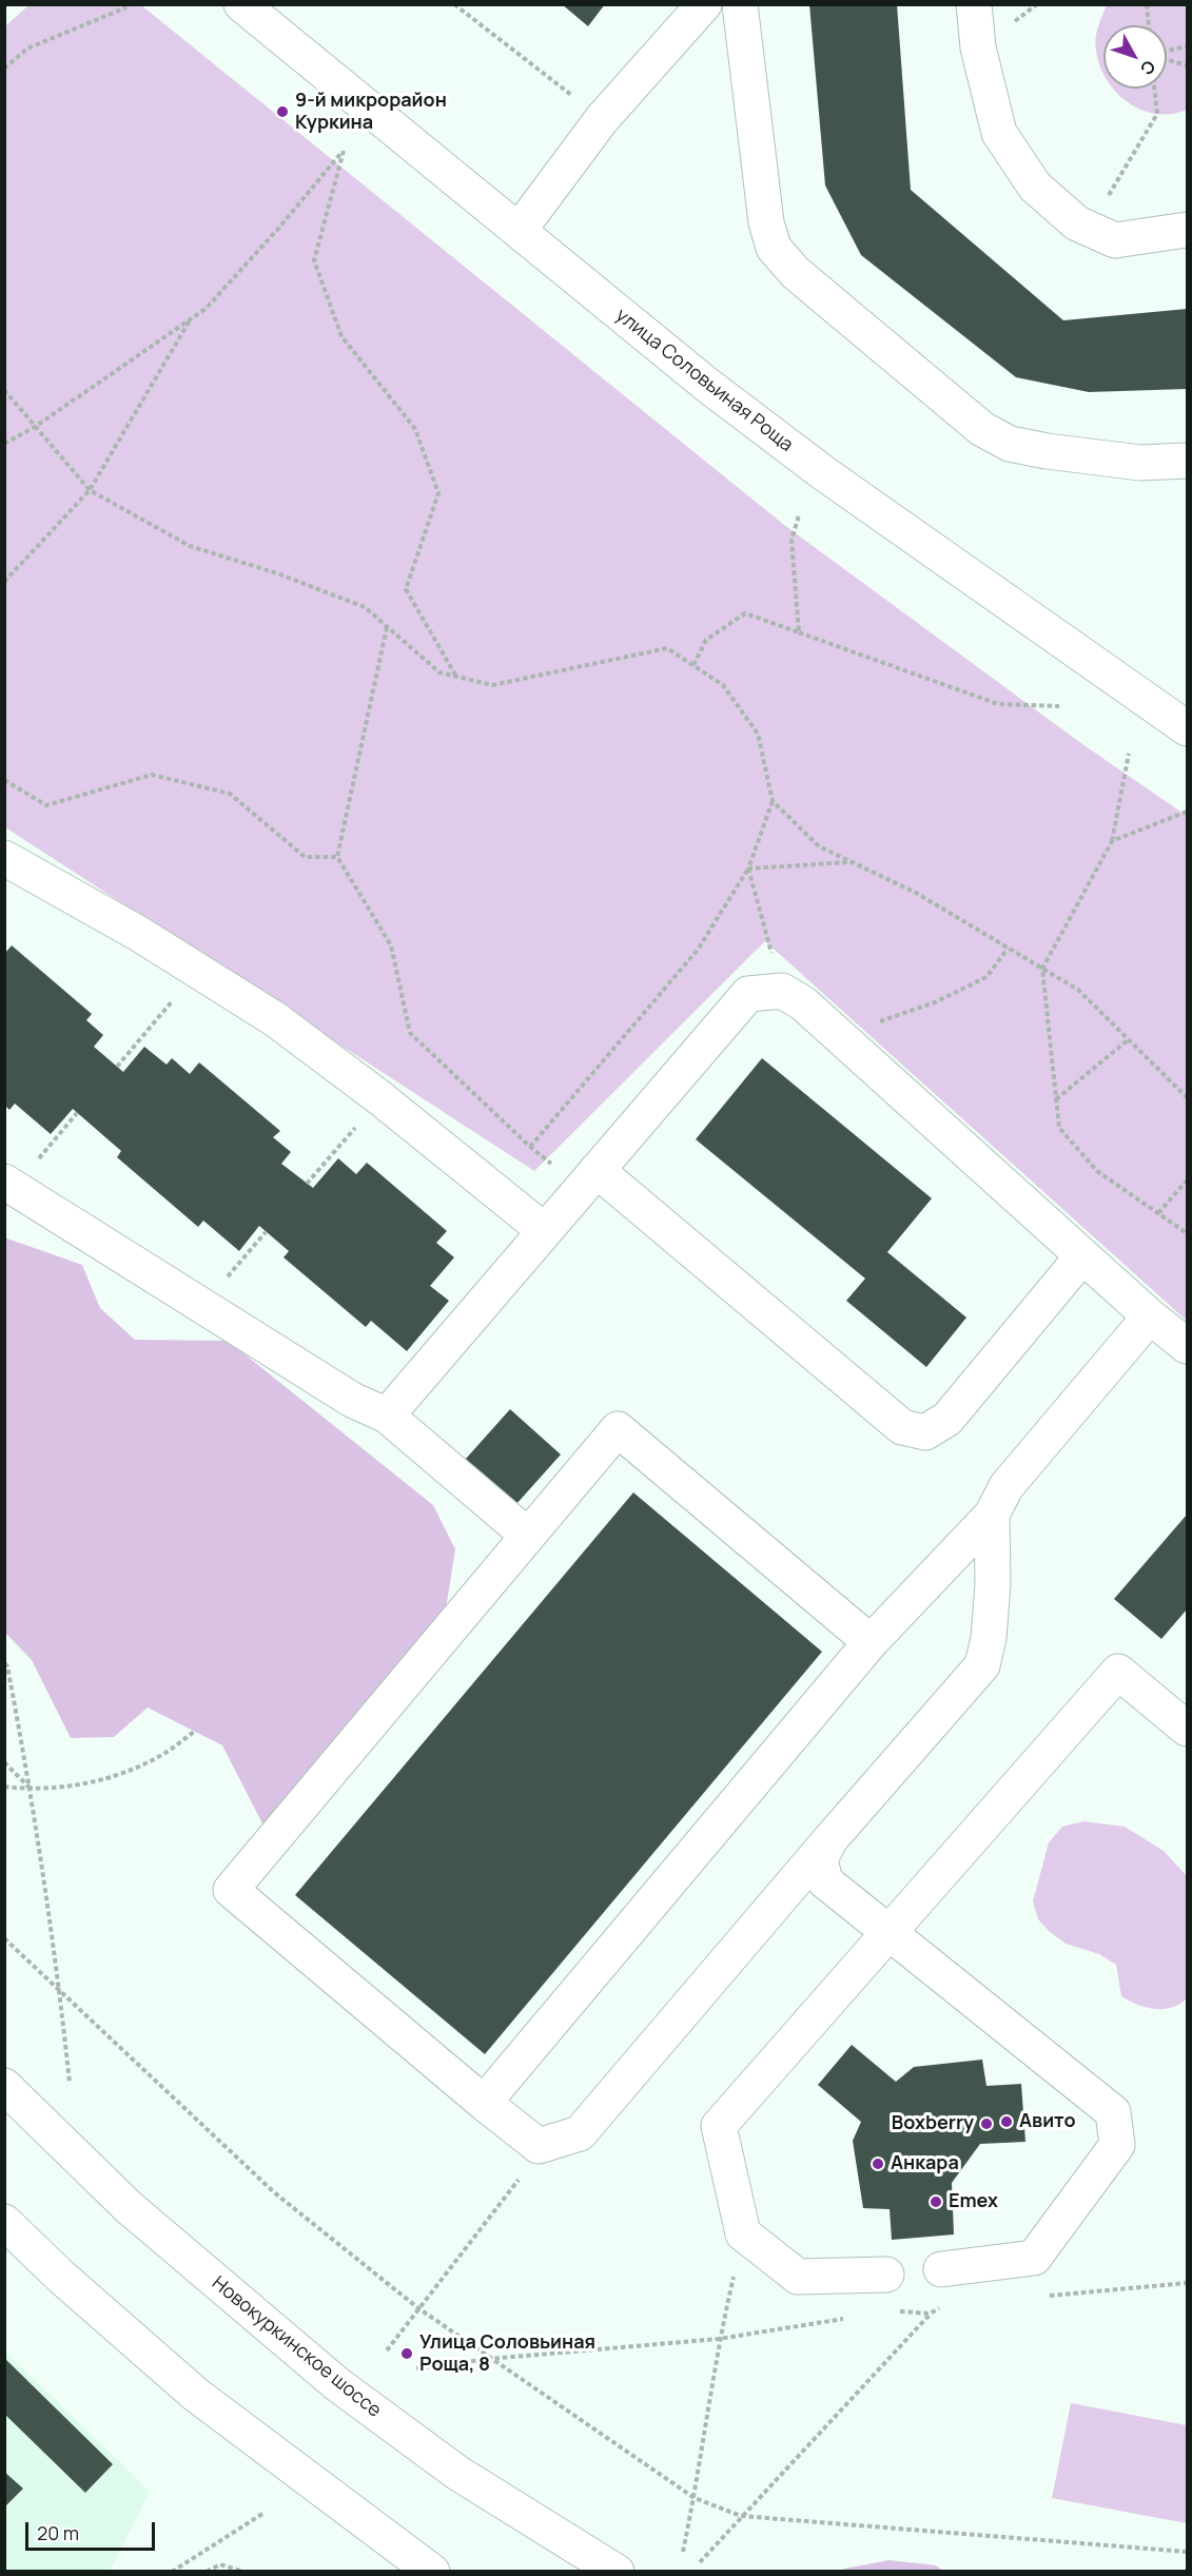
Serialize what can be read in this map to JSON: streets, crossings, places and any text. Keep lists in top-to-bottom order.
{
  "streets": {
    "main road": ["улица Соловьиная Роща", "Новокуркинское шоссе"]
  },
  "places": [
    "9-й микрорайон Куркина",
    "Авито",
    "Boxberry",
    "Анкара",
    "Emex",
    "Улица Соловьиная Роща, 8"
  ],
  "scale_bar": "20 m",
  "north": "bottom right"
}
